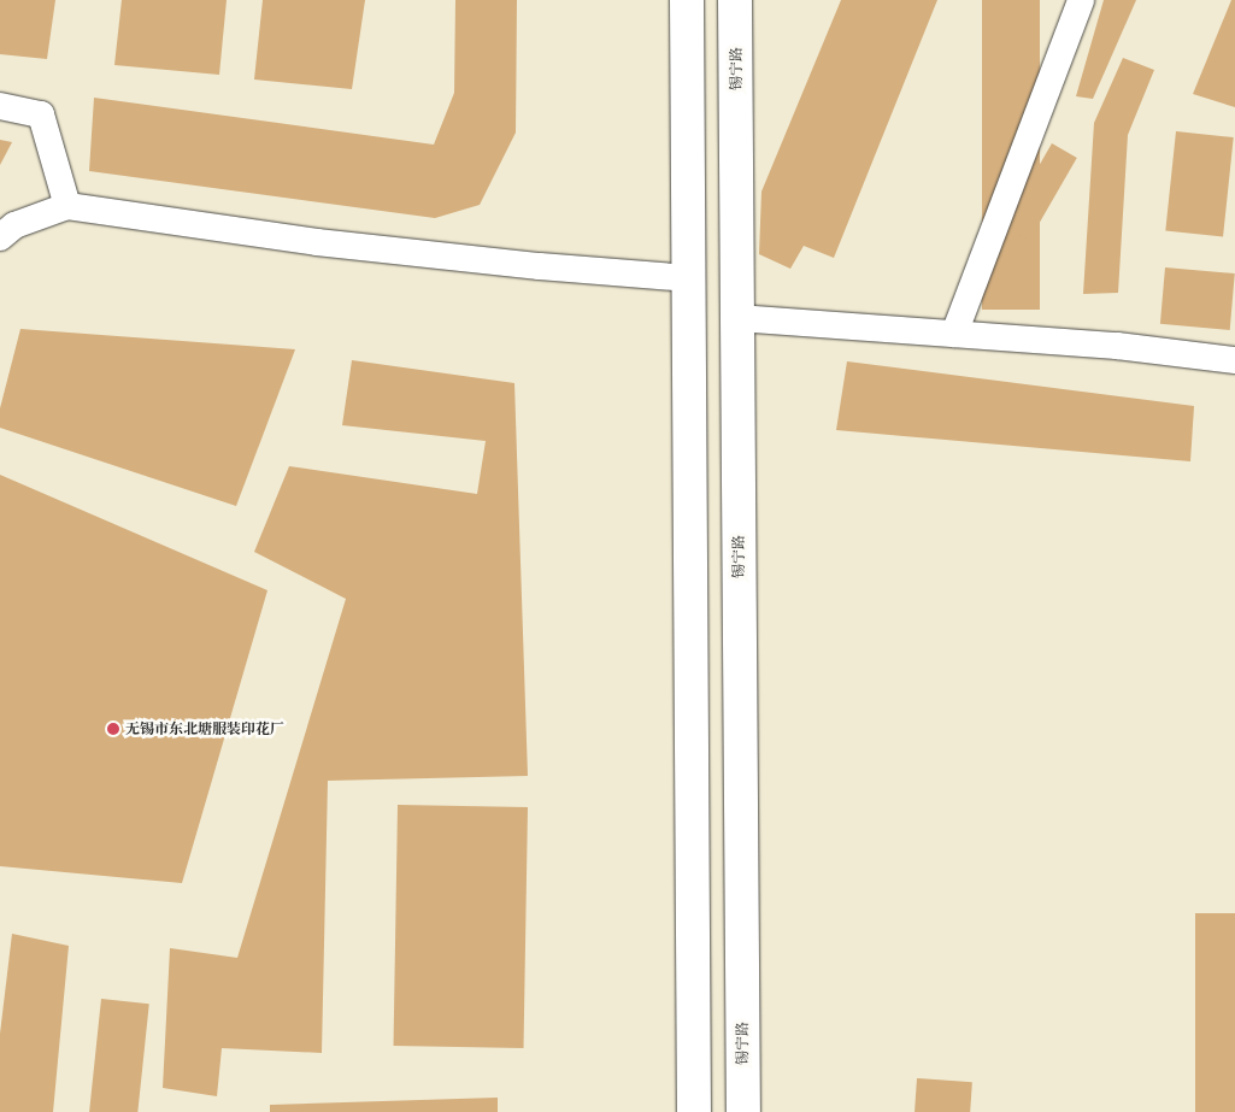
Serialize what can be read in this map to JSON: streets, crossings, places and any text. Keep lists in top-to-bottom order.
{
  "streets": {
    "main road": ["锡宁路"]
  },
  "places": ["无锡市东北塘服装印花厂"]
}
